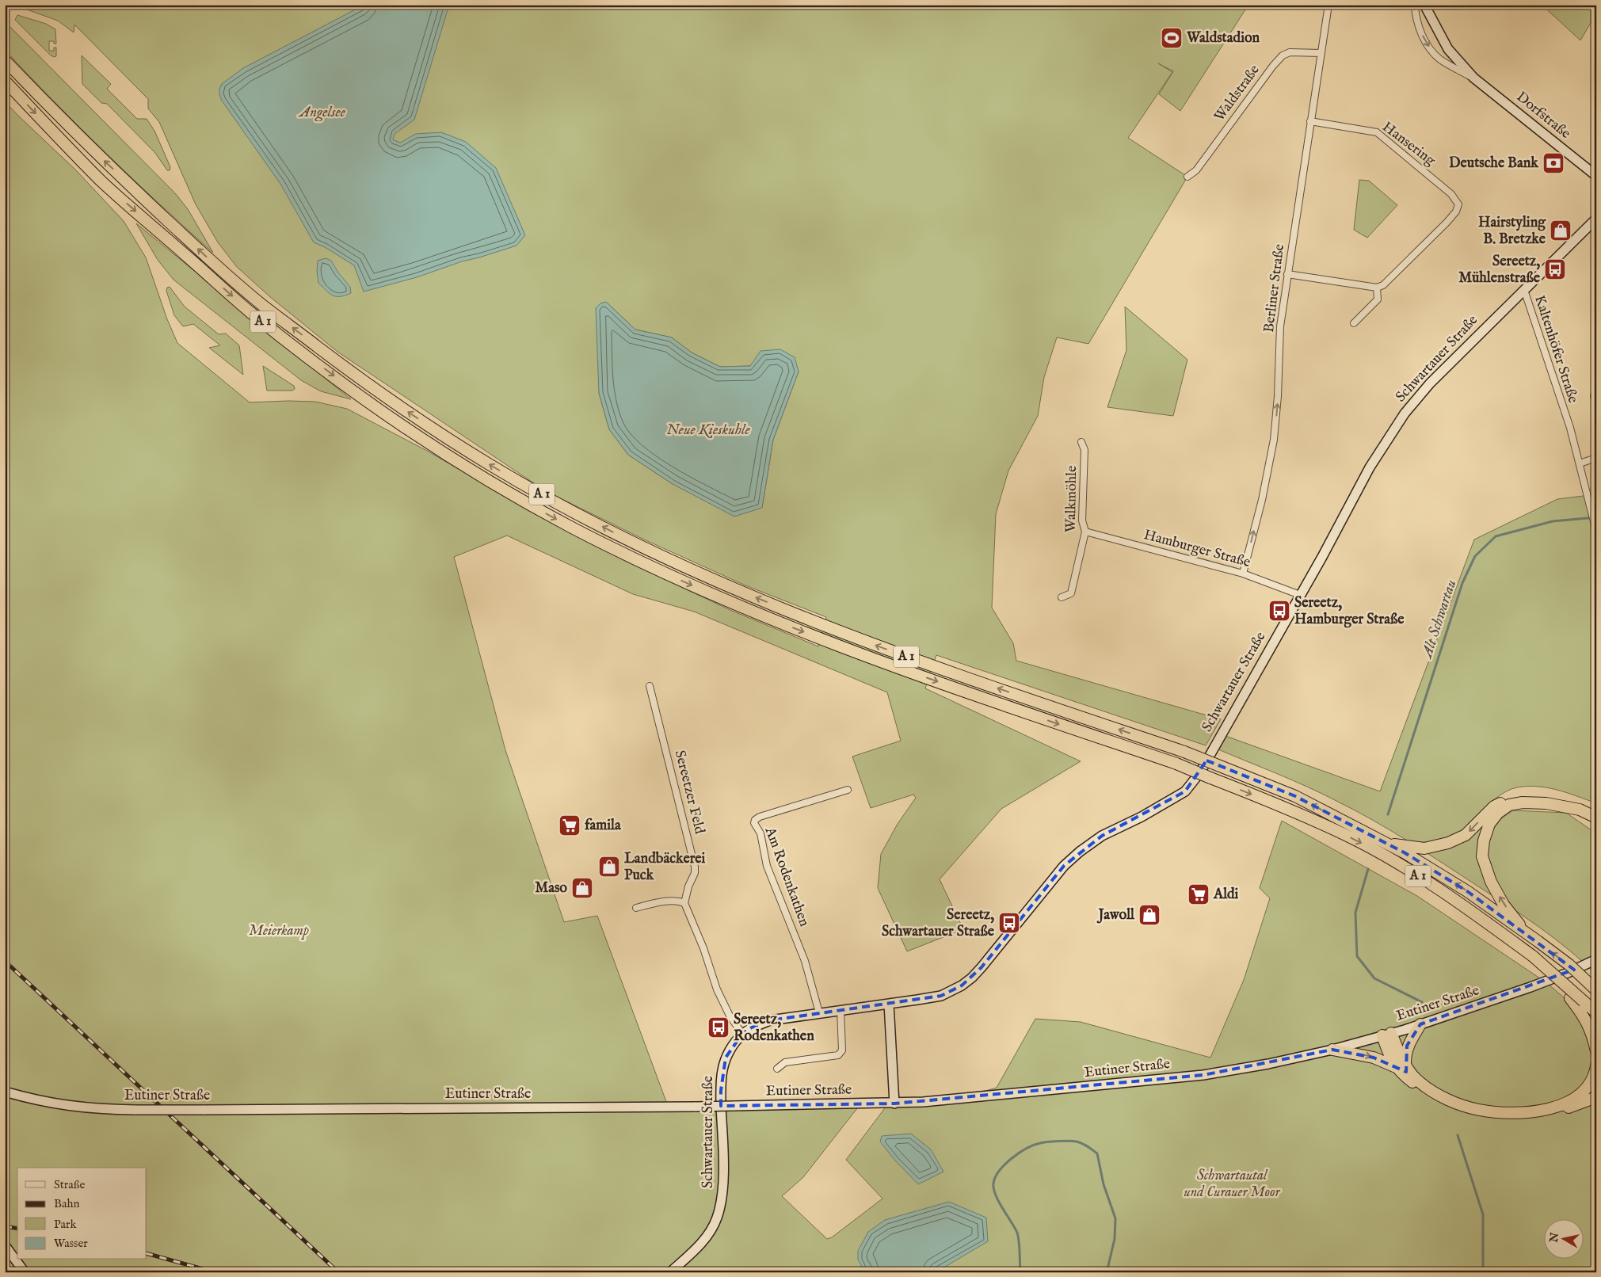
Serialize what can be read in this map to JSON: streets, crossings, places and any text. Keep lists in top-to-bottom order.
{
  "streets": {
    "highway": ["A 1"],
    "main road": ["Dorfstraße", "Schwartauer Straße", "Eutiner Straße"],
    "street": [
      "Waldstraße",
      "Hansering",
      "Berliner Straße",
      "Kaltenhöfer Straße",
      "Walkmöhle",
      "Hamburger Straße",
      "Sereetzer Feld",
      "Am Rodenkathen"
    ]
  },
  "crossings": [
    ["Waldstraße", "Berliner Straße"],
    ["Hansering", "Berliner Straße"],
    ["Berliner Straße", "Hamburger Straße"],
    ["Kaltenhöfer Straße", "Schwartauer Straße"],
    ["Schwartauer Straße", "Hamburger Straße"],
    ["Schwartauer Straße", "Am Rodenkathen"],
    ["Walkmöhle", "Hamburger Straße"]
  ],
  "one_way": ["Berliner Straße"],
  "water": ["Angelsee", "Neue Kieskuhle", "Alt Schwartau"],
  "parks": ["Meierkamp", "Schwartautal und Curauer Moor"],
  "places": {
    "sports": ["Waldstadion"],
    "bank": ["Deutsche Bank"],
    "shop": [
      "Hairstyling B. Bretzke",
      "Landbäckerei Puck",
      "Maso",
      "Jawoll"
    ],
    "bus stop": [
      "Sereetz, Mühlenstraße",
      "Sereetz, Hamburger Straße",
      "Sereetz, Schwartauer Straße",
      "Sereetz, Rodenkathen"
    ],
    "supermarket": ["famila", "Aldi"]
  },
  "legend": [
    "Straße",
    "Bahn",
    "Park",
    "Wasser"
  ],
  "north": "left"
}
